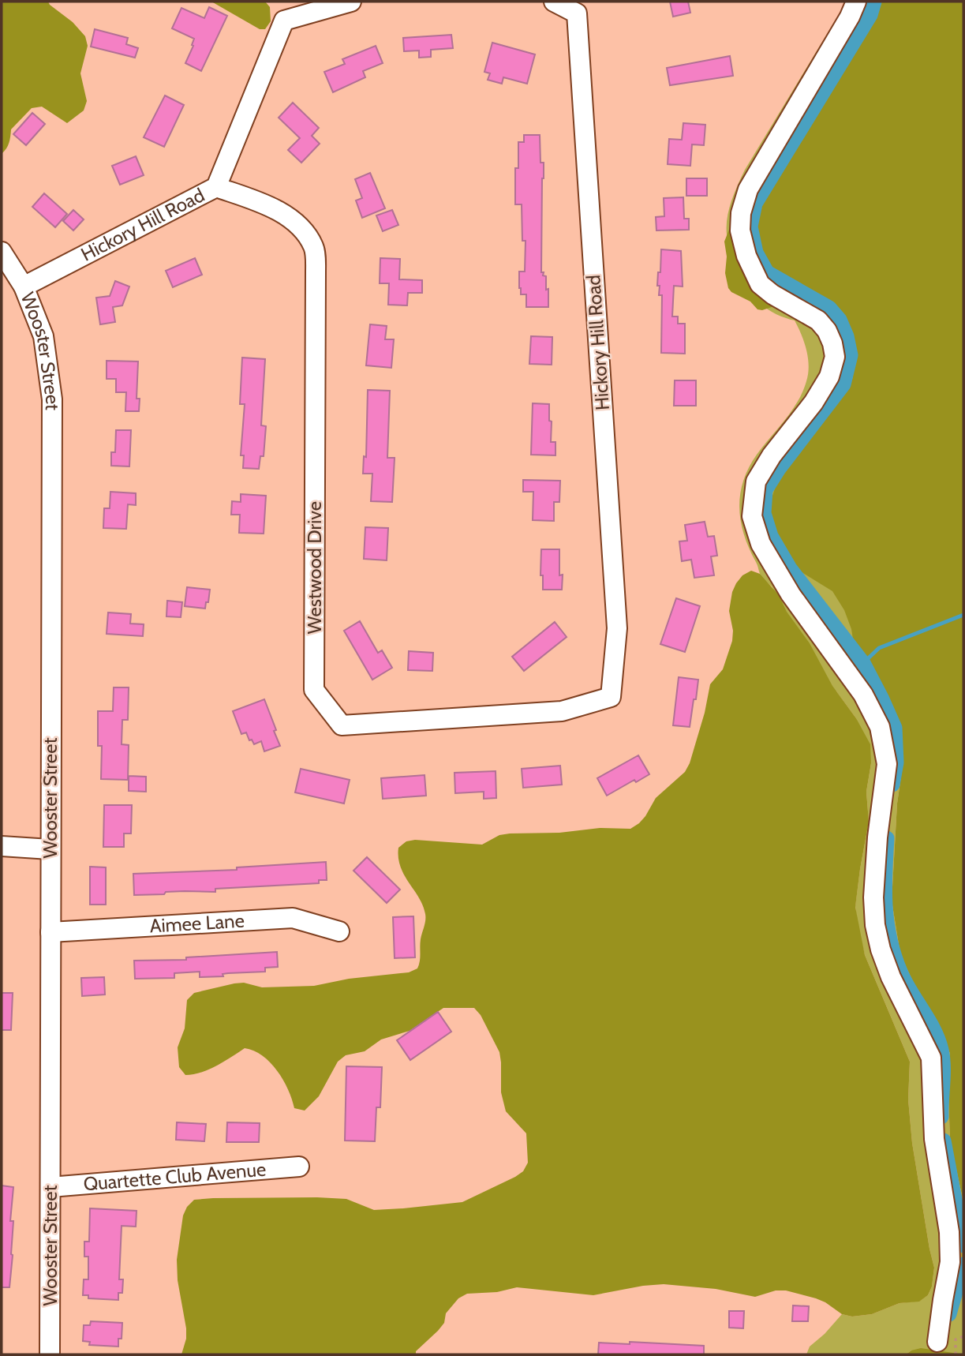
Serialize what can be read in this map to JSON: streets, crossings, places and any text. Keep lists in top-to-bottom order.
{
  "streets": {
    "street": [
      "Hickory Hill Road",
      "Wooster Street",
      "Westwood Drive",
      "Aimee Lane",
      "Quartette Club Avenue"
    ]
  },
  "crossings": [
    ["Hickory Hill Road", "Wooster Street"],
    ["Hickory Hill Road", "Westwood Drive"],
    ["Wooster Street", "Aimee Lane"],
    ["Wooster Street", "Quartette Club Avenue"]
  ]
}
